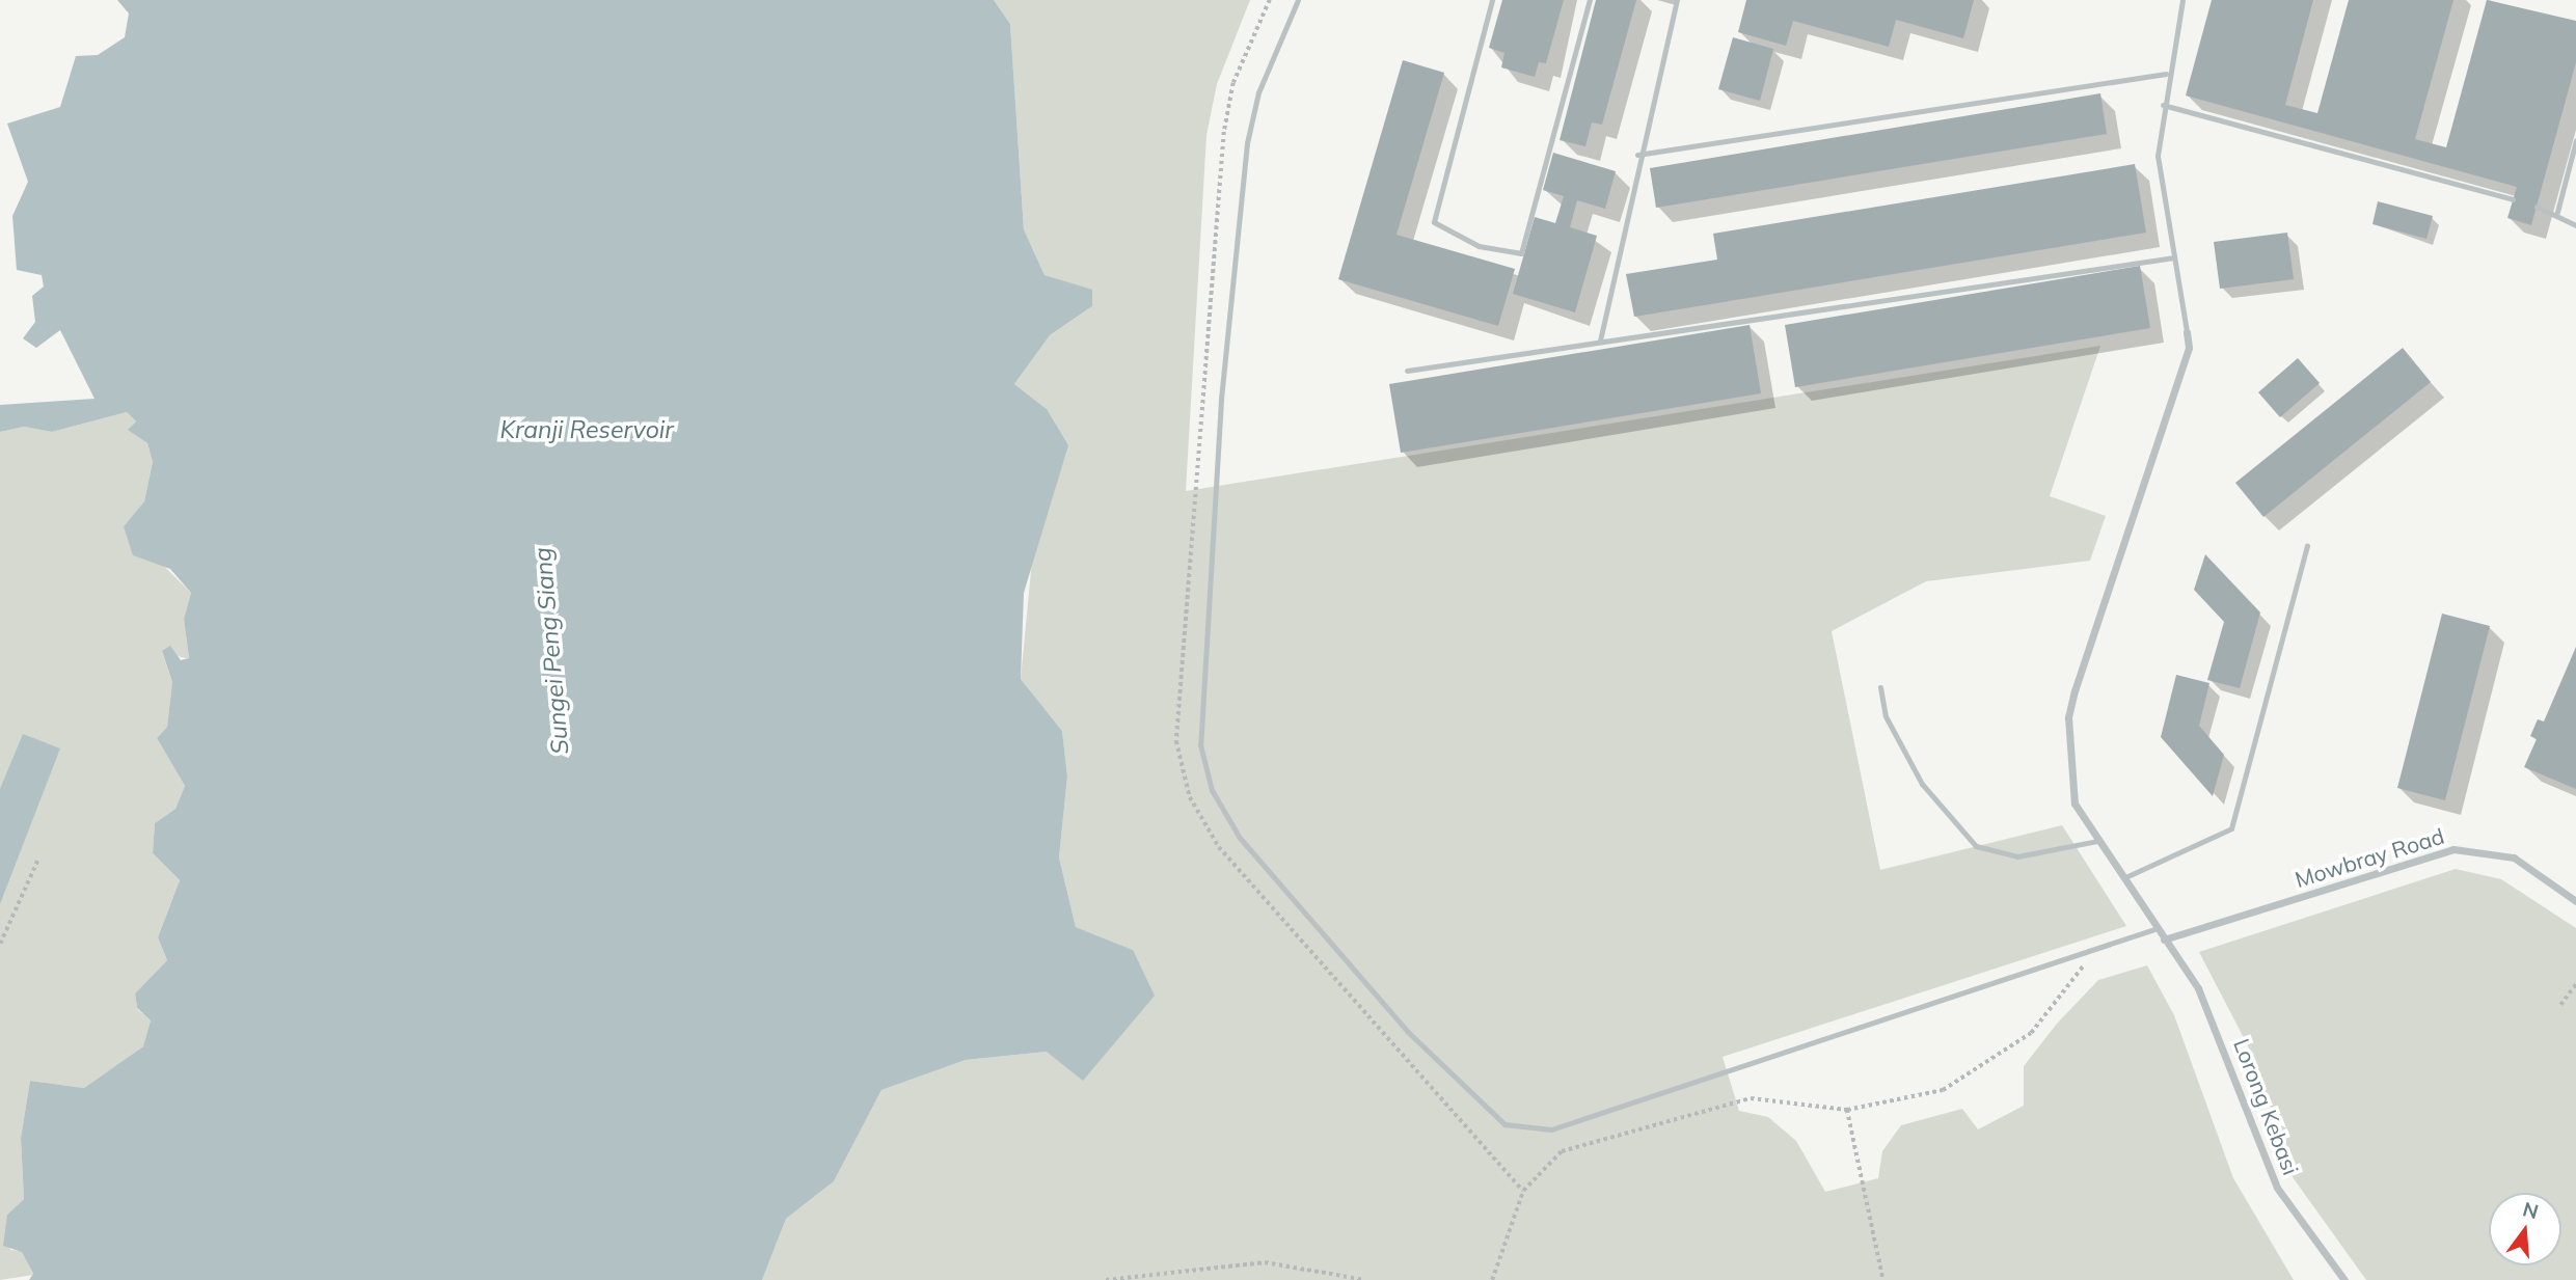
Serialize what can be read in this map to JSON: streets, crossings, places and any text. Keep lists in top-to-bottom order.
{
  "streets": {
    "street": ["Mowbray Road", "Lorong Kebasi"]
  },
  "crossings": [
    ["Mowbray Road", "Lorong Kebasi"]
  ],
  "water": ["Kranji Reservoir", "Sungei Peng Siang"],
  "north": "top"
}
